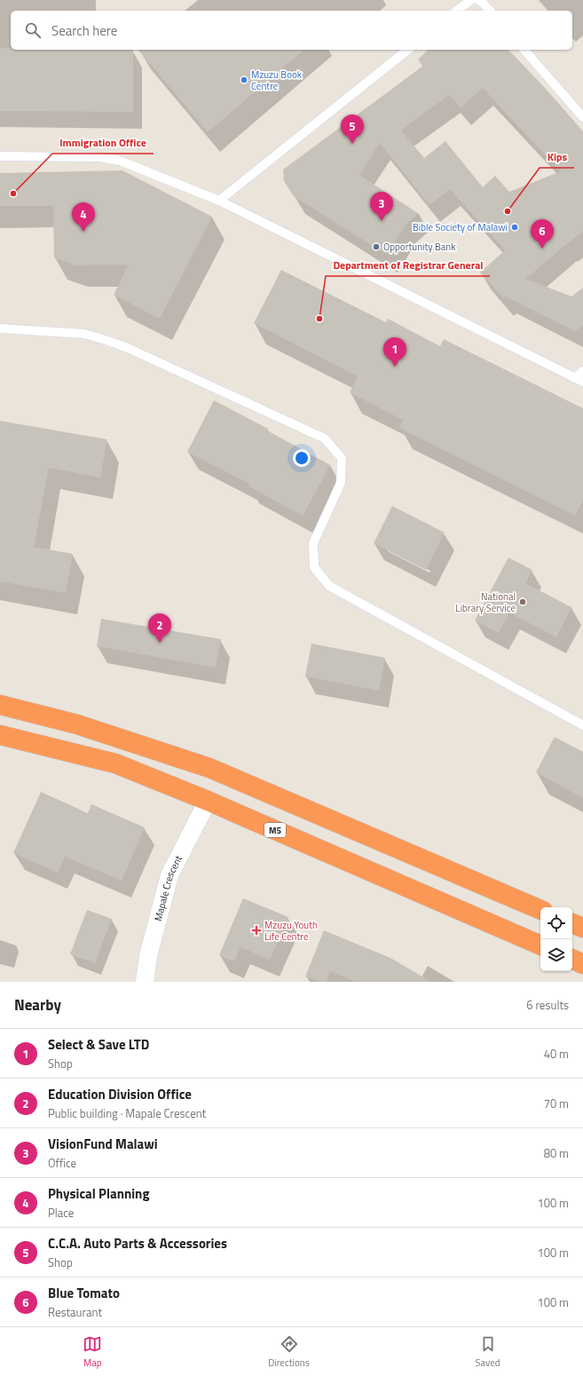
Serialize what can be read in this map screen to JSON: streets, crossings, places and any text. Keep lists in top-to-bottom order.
{
  "streets": {
    "highway": ["M5"],
    "street": ["Mapale Crescent"]
  },
  "crossings": [
    ["M5", "Mapale Crescent"]
  ],
  "places": {
    "other": [
      "Mzuzu Book Centre",
      "Immigration Office",
      "Kips",
      "Bible Society of Malawi",
      "Opportunity Bank",
      "Department of Registrar General",
      "National Library Service"
    ],
    "health": ["Mzuzu Youth Life Centre"]
  },
  "page": {
    "search": "Search here",
    "pins": [
      "5",
      "3",
      "4",
      "6",
      "1",
      "2"
    ],
    "heading": ["Nearby", "6 results"],
    "list": [
      {
        "mark": "1",
        "name": "Select & Save LTD",
        "note": "Shop",
        "value": "40 m"
      },
      {
        "mark": "2",
        "name": "Education Division Office",
        "note": "Public building · Mapale Crescent",
        "value": "70 m"
      },
      {
        "mark": "3",
        "name": "VisionFund Malawi",
        "note": "Office",
        "value": "80 m"
      },
      {
        "mark": "4",
        "name": "Physical Planning",
        "note": "Place",
        "value": "100 m"
      },
      {
        "mark": "5",
        "name": "C.C.A. Auto Parts & Accessories",
        "note": "Shop",
        "value": "100 m"
      },
      {
        "mark": "6",
        "name": "Blue Tomato",
        "note": "Restaurant",
        "value": "100 m"
      }
    ],
    "nav": ["Map", "Directions", "Saved"]
  }
}
